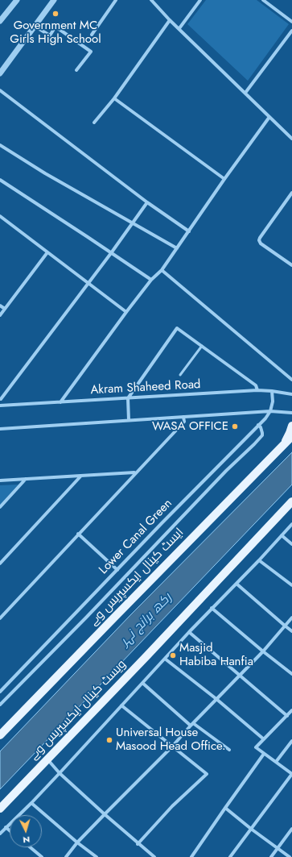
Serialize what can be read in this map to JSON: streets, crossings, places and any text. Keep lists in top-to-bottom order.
{
  "streets": {
    "main road": ["ایسٹ کینال ایکسپریس وے", "ویسٹ کینال ایکسپریس وے"],
    "street": ["Akram Shaheed Road", "Lower Canal Green"]
  },
  "water": ["رکھ برانچ نہر"],
  "places": [
    "Government MC Girls High School",
    "WASA OFFICE",
    "Masjid Habiba Hanfia",
    "Universal House Masood Head Office."
  ],
  "north": "bottom"
}
